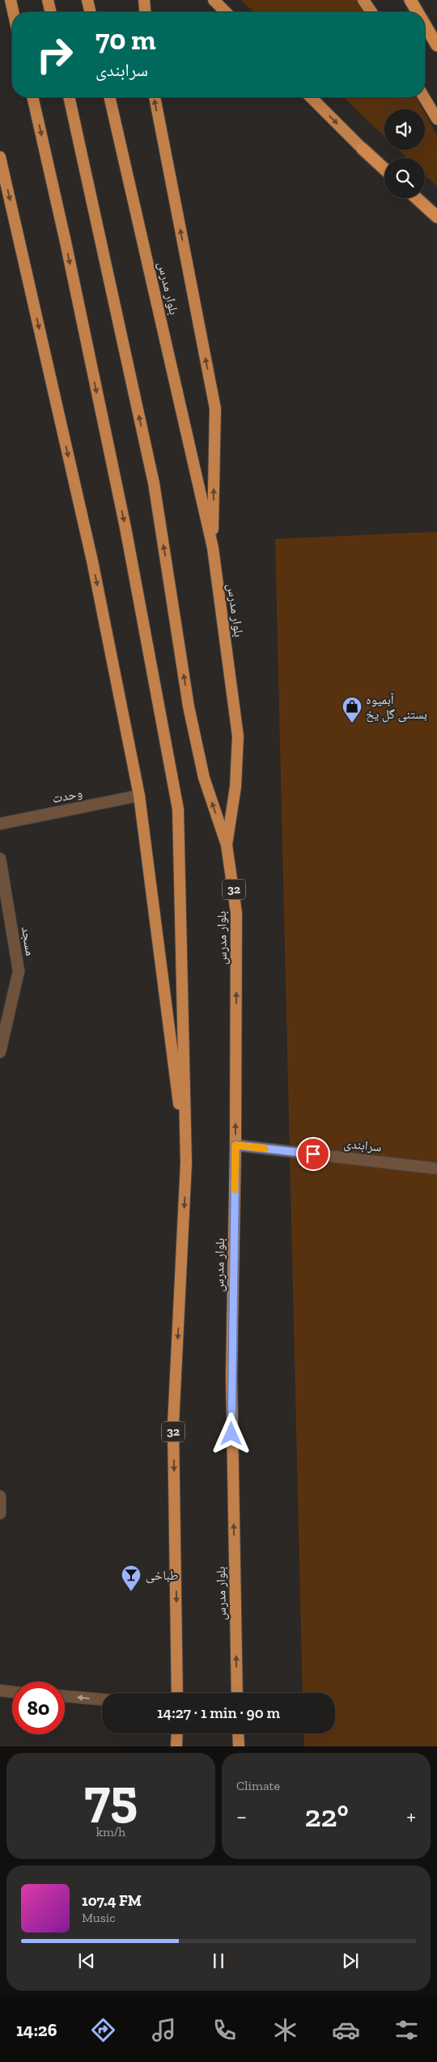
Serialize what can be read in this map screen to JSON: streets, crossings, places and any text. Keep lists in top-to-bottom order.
{
  "streets": {
    "highway": ["بلوار مدرس", "32"],
    "street": ["وحدت", "مسجد", "سرابندی"]
  },
  "crossings": [
    ["بلوار مدرس", "سرابندی"]
  ],
  "places": {
    "shop": ["آبمیوه بستنی گل یخ"],
    "bar": ["طباخی"]
  },
  "page": {
    "turn": ["70 m", "سرابندی"],
    "limit": "80",
    "trip": "14:27 · 1 min · 90 m",
    "tile": [
      ["75", "km/h"],
      "Climate"
    ],
    "heat": ["−", "22°", "+"],
    "song": ["107.4 FM", "Music"],
    "tabs": "14:26"
  }
}
